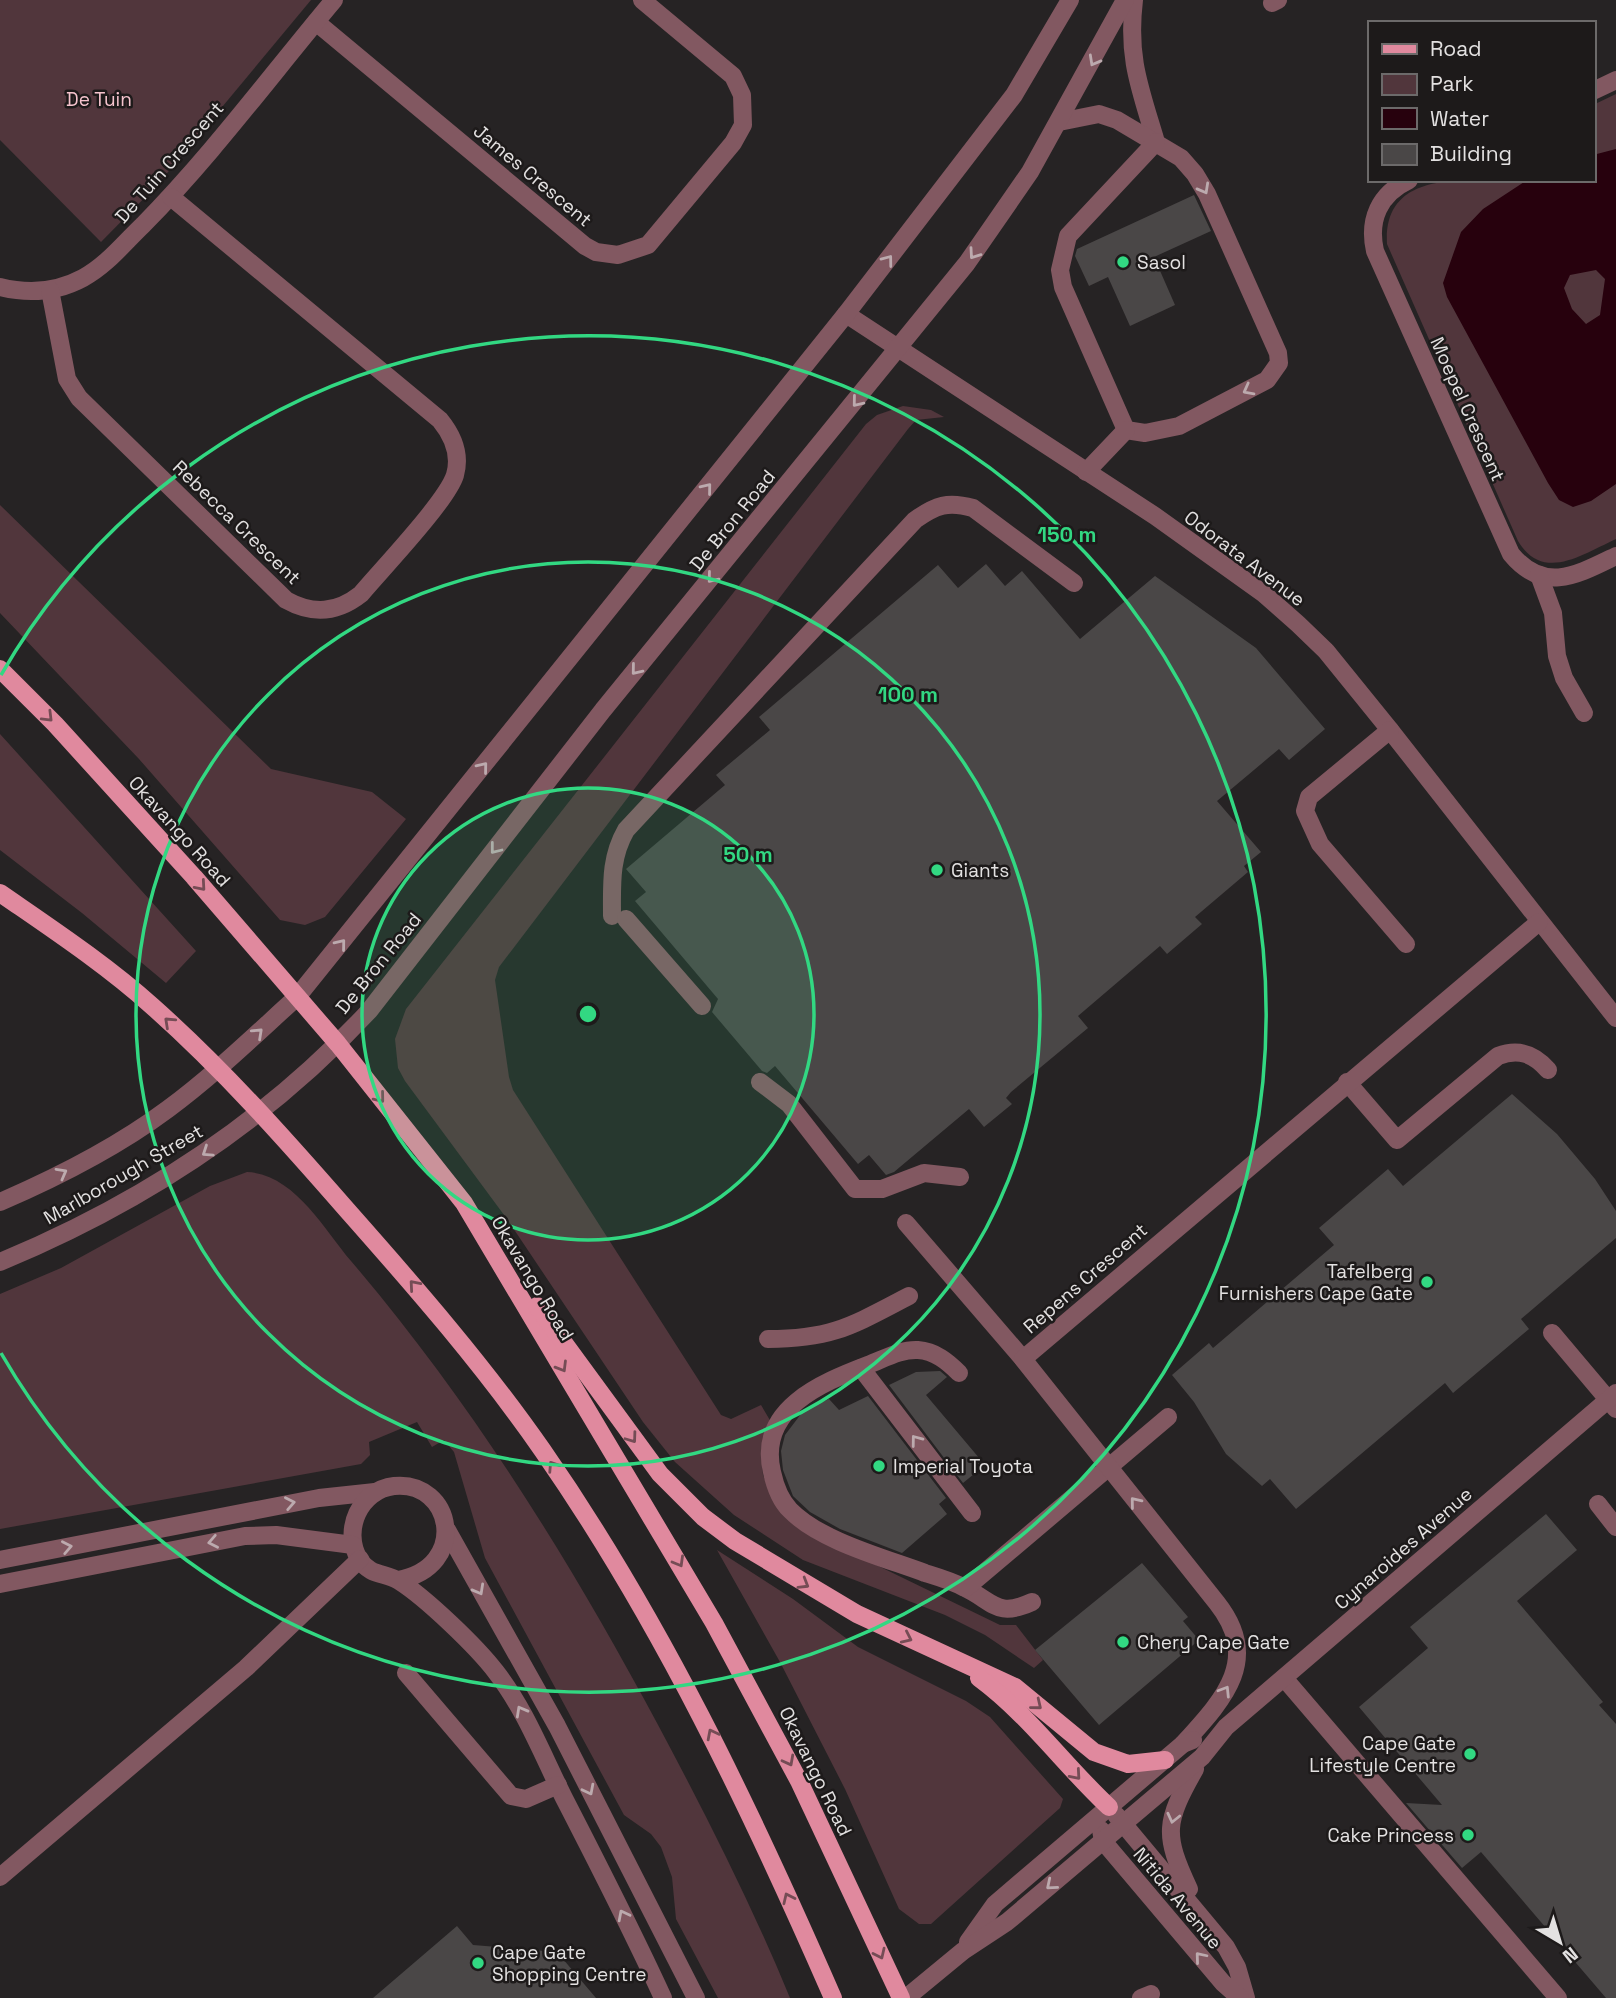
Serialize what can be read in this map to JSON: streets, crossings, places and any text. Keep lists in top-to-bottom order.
{
  "streets": {
    "main road": ["Okavango Road"],
    "street": [
      "De Tuin Crescent",
      "James Crescent",
      "Moepel Crescent",
      "De Bron Road",
      "Rebecca Crescent",
      "Odorata Avenue",
      "Marlborough Street",
      "Repens Crescent",
      "Cynaroides Avenue",
      "Nitida Avenue"
    ]
  },
  "crossings": [
    ["De Tuin Crescent", "James Crescent"],
    ["De Tuin Crescent", "Rebecca Crescent"],
    ["De Bron Road", "Odorata Avenue"],
    ["De Bron Road", "Okavango Road"],
    ["De Bron Road", "Marlborough Street"],
    ["Odorata Avenue", "Repens Crescent"],
    ["Repens Crescent", "Cynaroides Avenue"],
    ["Cynaroides Avenue", "Nitida Avenue"]
  ],
  "parks": ["De Tuin"],
  "places": [
    "Sasol",
    "Giants",
    "Tafelberg Furnishers Cape Gate",
    "Imperial Toyota",
    "Chery Cape Gate",
    "Cape Gate Lifestyle Centre",
    "Cake Princess",
    "Cape Gate Shopping Centre"
  ],
  "legend": [
    "Road",
    "Park",
    "Water",
    "Building"
  ],
  "north": "bottom right",
  "rings": ["150 m", "100 m", "50 m"]
}
